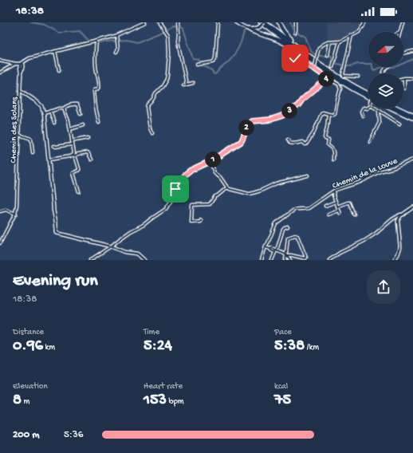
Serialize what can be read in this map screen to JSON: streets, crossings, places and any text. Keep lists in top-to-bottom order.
{
  "streets": {
    "street": ["Chemin des Solans", "Chemin de la Louve"]
  },
  "north": "left",
  "page": {
    "status": "18:38",
    "pins": [
      "4",
      "3",
      "2",
      "1"
    ],
    "heading": ["Evening run", "18:38"],
    "stats": [
      ["Distance", "0.96 km"],
      ["Time", "5:24"],
      ["Pace", "5:38 /km"],
      ["Elevation", "8 m"],
      ["Heart rate", "153 bpm"],
      ["kcal", "75"]
    ],
    "list": [
      {
        "name": "200 m",
        "note": "5:36"
      }
    ]
  }
}
